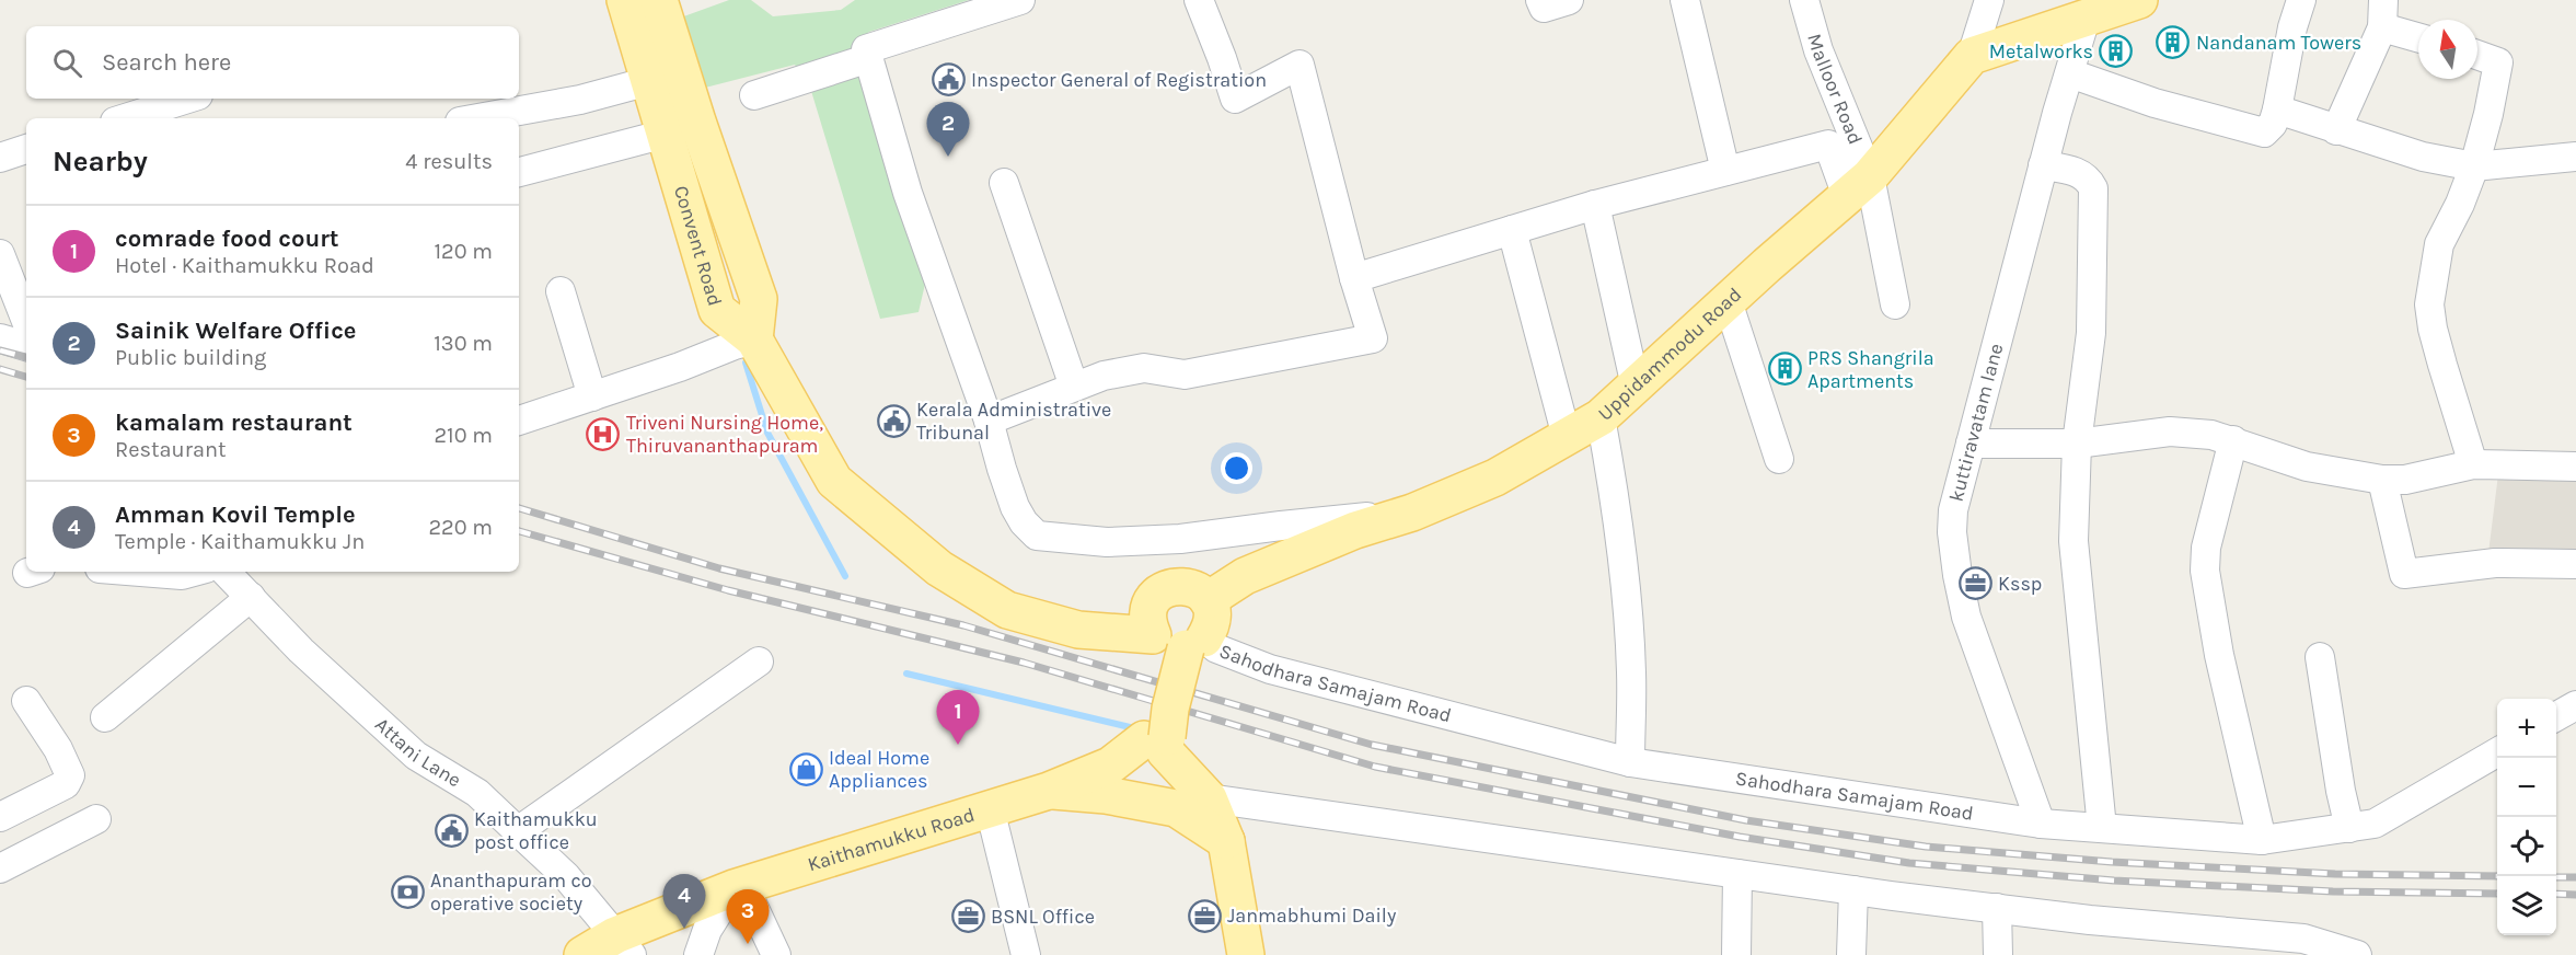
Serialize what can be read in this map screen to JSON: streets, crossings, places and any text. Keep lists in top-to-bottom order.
{
  "streets": {
    "main road": ["Convent Road", "Uppidammodu Road", "Kaithamukku Road"],
    "street": [
      "Malloor Road",
      "kuttiravatam lane",
      "Sahodhara Samajam Road",
      "Attani Lane"
    ]
  },
  "crossings": [
    ["Malloor Road", "Uppidammodu Road"],
    ["Convent Road", "Uppidammodu Road"],
    ["Convent Road", "Sahodhara Samajam Road"],
    ["Uppidammodu Road", "Sahodhara Samajam Road"],
    ["kuttiravatam lane", "Sahodhara Samajam Road"],
    ["Attani Lane", "Kaithamukku Road"]
  ],
  "places": {
    "building": ["Nandanam Towers", "Metalworks", "PRS Shangrila Apartments"],
    "public building": ["Inspector General of Registration", "Kerala Administrative Tribunal", "Kaithamukku post office"],
    "hospital": ["Triveni Nursing Home, Thiruvananthapuram"],
    "office": ["Kssp", "Janmabhumi Daily", "BSNL Office"],
    "shop": ["Ideal Home Appliances"],
    "bank": ["Ananthapuram co operative society"]
  },
  "north": "top",
  "page": {
    "search": "Search here",
    "pins": [
      "2",
      "1",
      "4",
      "3"
    ],
    "heading": ["Nearby", "4 results"],
    "list": [
      {
        "mark": "1",
        "name": "comrade food court",
        "note": "Hotel · Kaithamukku Road",
        "value": "120 m"
      },
      {
        "mark": "2",
        "name": "Sainik Welfare Office",
        "note": "Public building",
        "value": "130 m"
      },
      {
        "mark": "3",
        "name": "kamalam restaurant",
        "note": "Restaurant",
        "value": "210 m"
      },
      {
        "mark": "4",
        "name": "Amman Kovil Temple",
        "note": "Temple · Kaithamukku Jn",
        "value": "220 m"
      }
    ],
    "map_buttons": ["+", "−"]
  }
}
